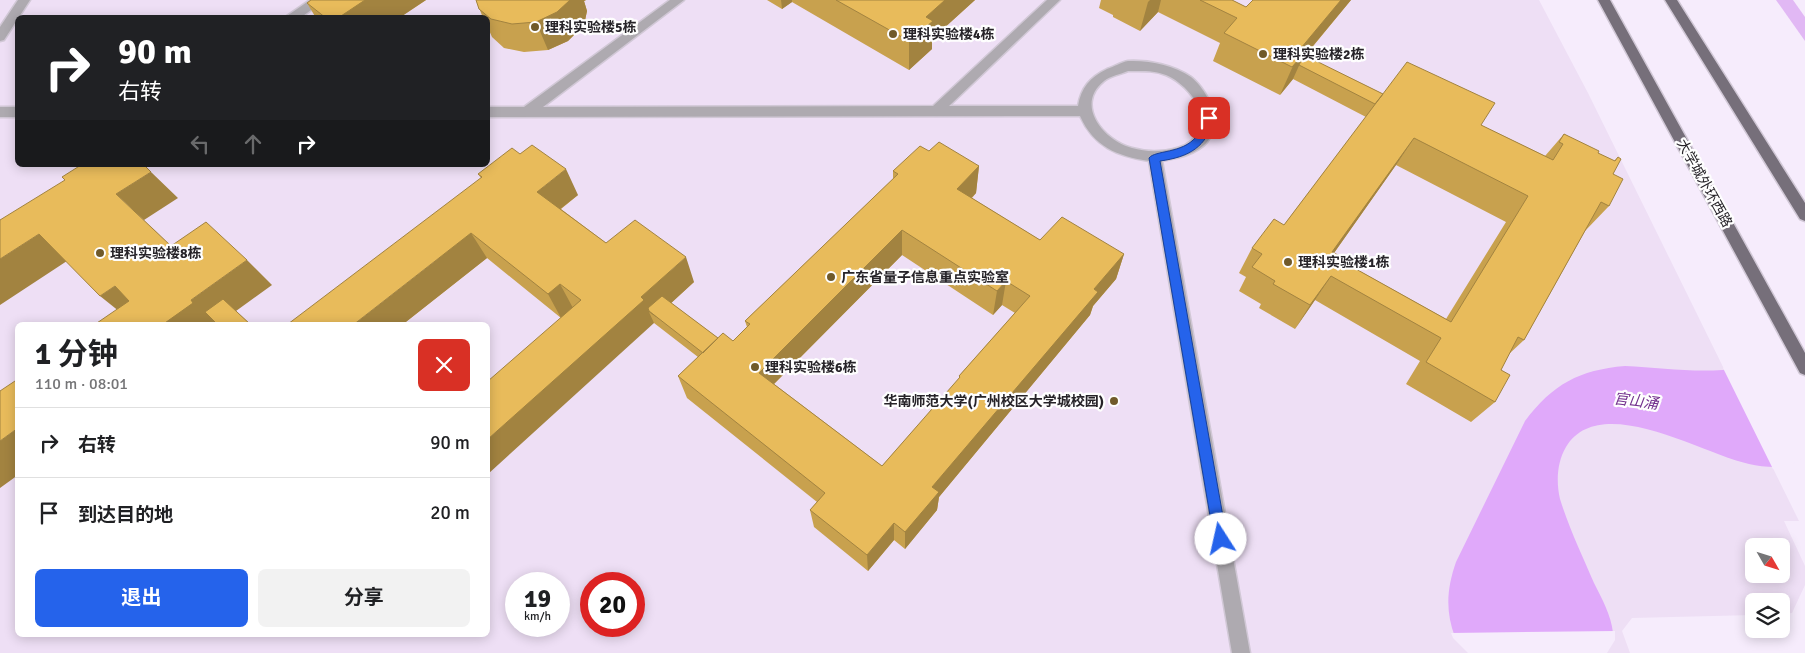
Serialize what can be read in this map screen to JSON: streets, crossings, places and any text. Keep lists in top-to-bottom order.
{
  "streets": {
    "main road": ["大学城外环西路"]
  },
  "water": ["官山涌"],
  "places": [
    "理科实验楼5栋",
    "理科实验楼4栋",
    "理科实验楼2栋",
    "理科实验楼8栋",
    "理科实验楼1栋",
    "广东省量子信息重点实验室",
    "理科实验楼6栋",
    "华南师范大学(广州校区大学城校园)"
  ],
  "north": "bottom right",
  "page": {
    "turn": ["90 m", "右转"],
    "heading": ["1 分钟", "110 m · 08:01"],
    "list": [
      {
        "name": "右转",
        "value": "90 m"
      },
      {
        "name": "到达目的地",
        "value": "20 m"
      }
    ],
    "buttons": ["退出", "分享"],
    "speed": "19 km/h",
    "limit": "20"
  }
}
